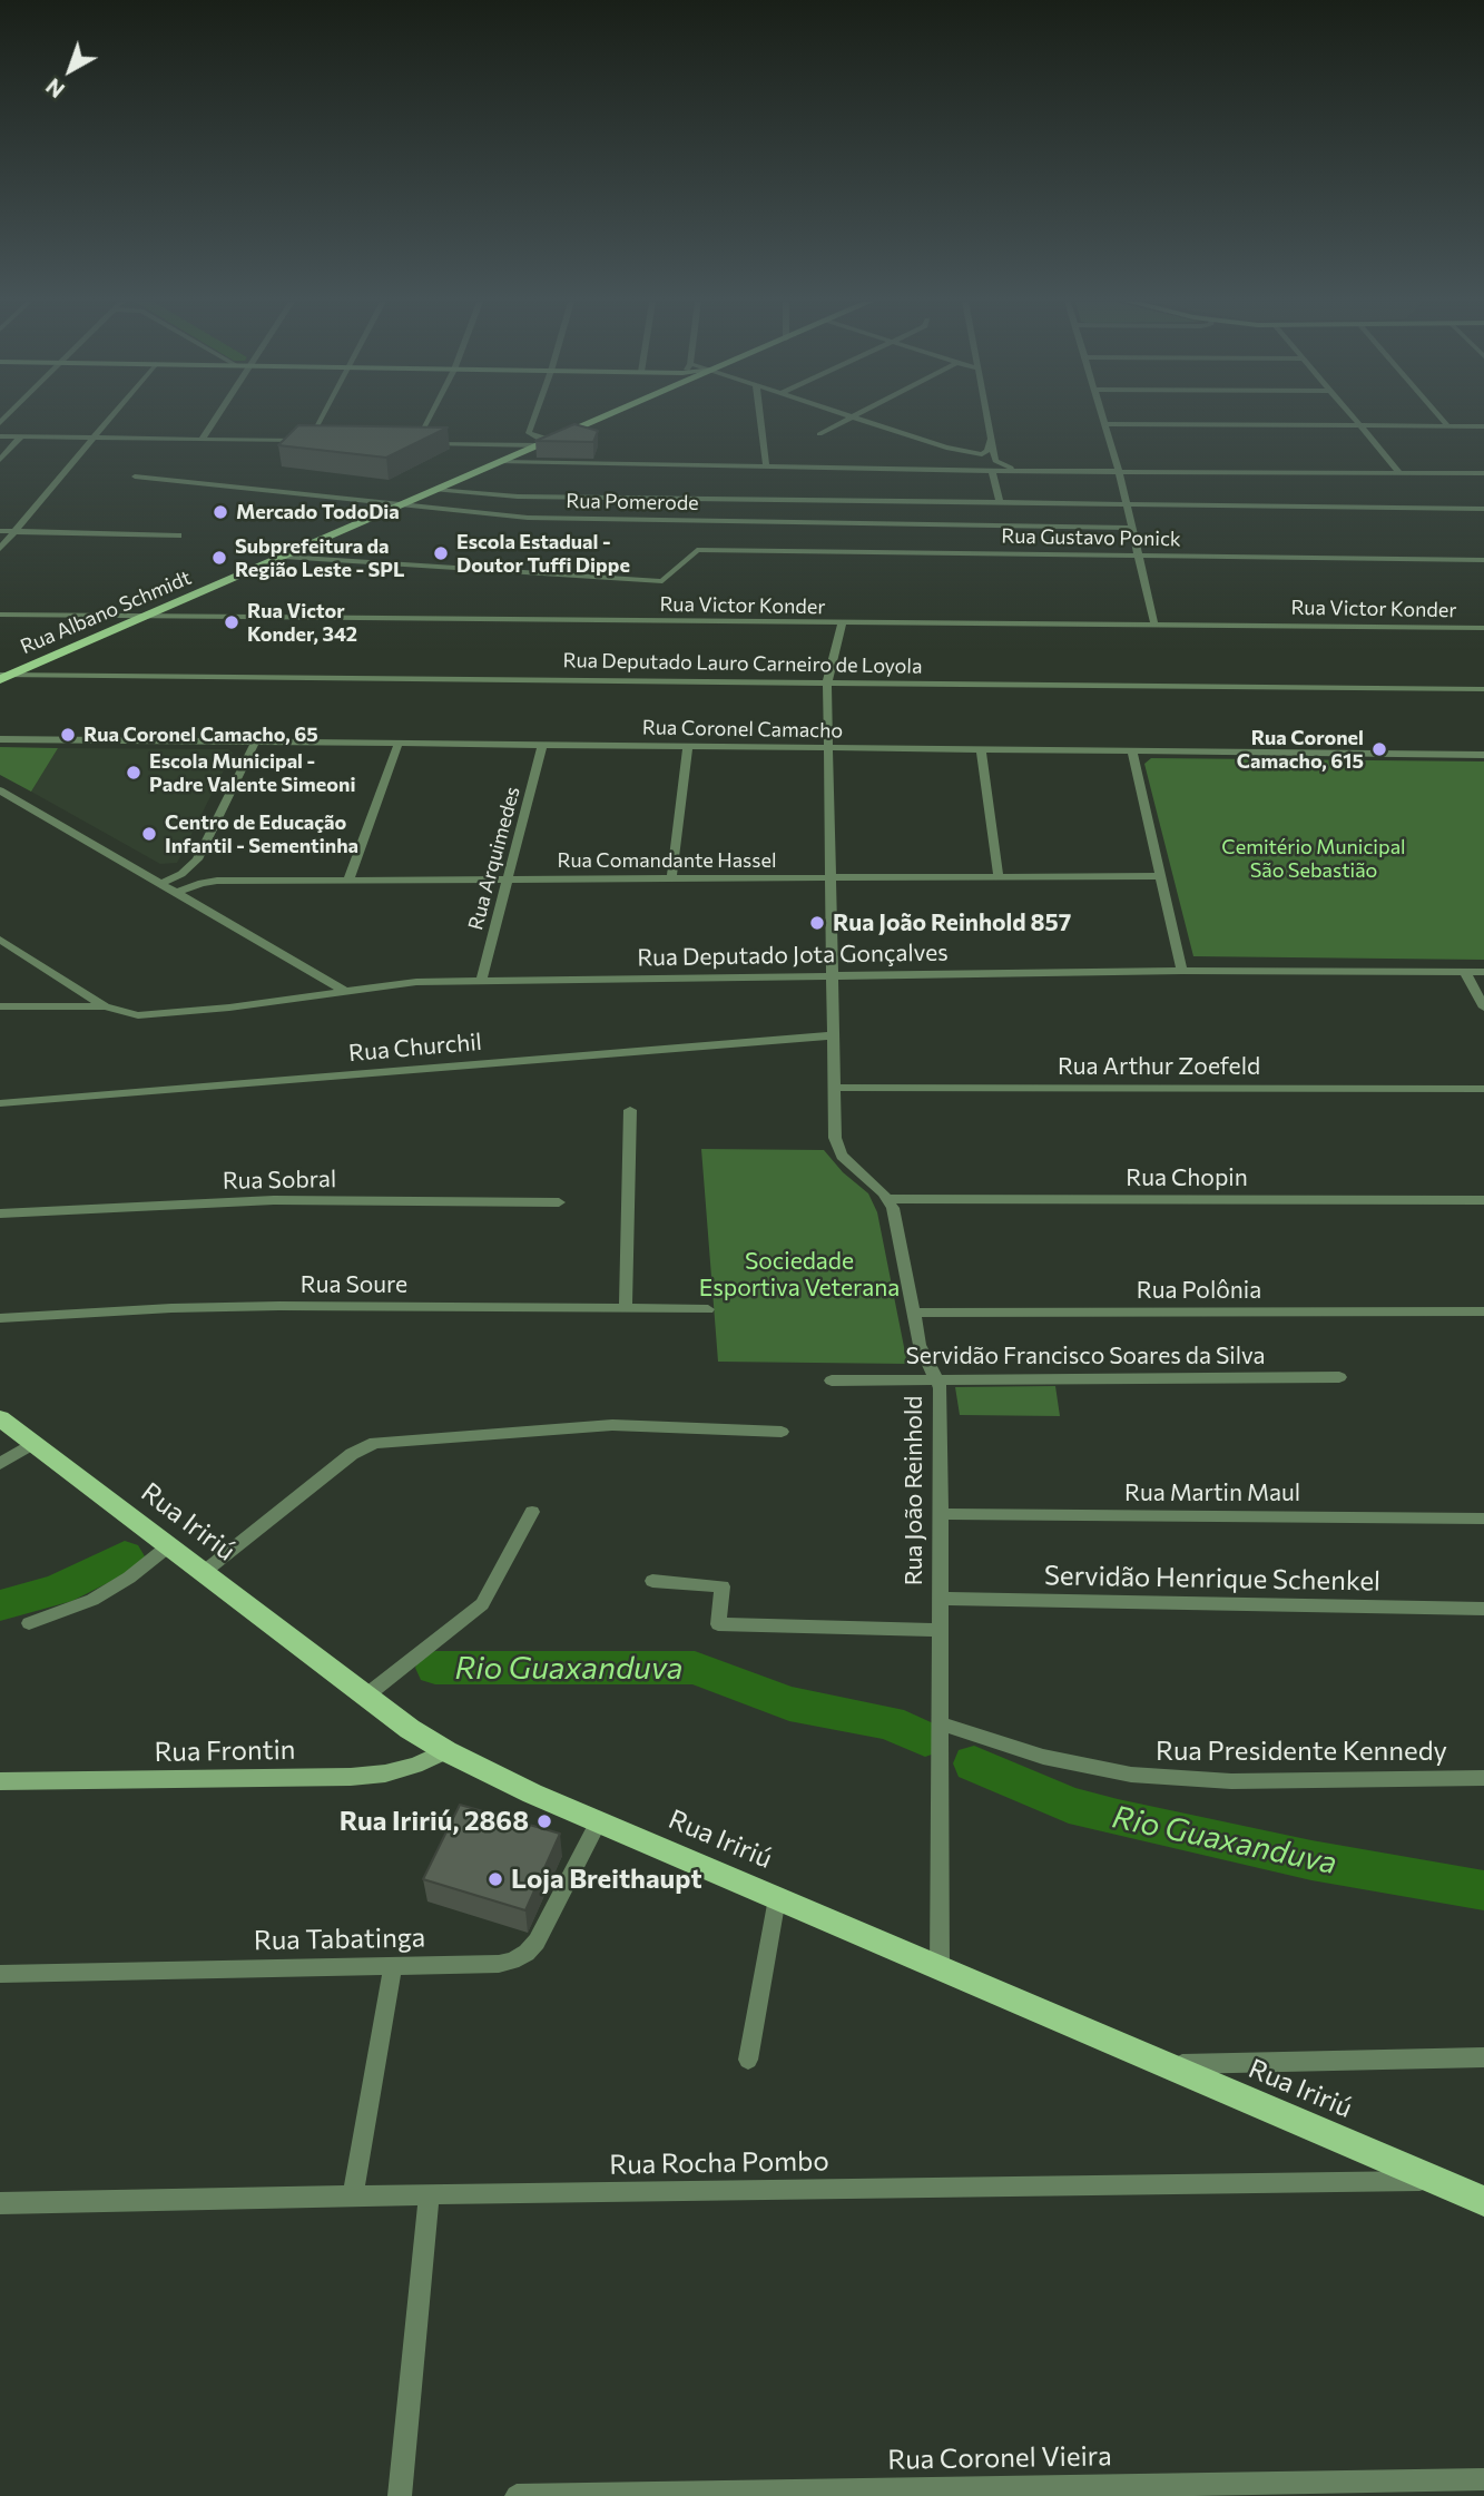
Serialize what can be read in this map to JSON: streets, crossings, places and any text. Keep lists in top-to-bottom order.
{
  "streets": {
    "main road": ["Rua Albano Schmidt", "Rua Iririú"],
    "street": [
      "Rua Pomerode",
      "Rua Gustavo Ponick",
      "Rua Victor Konder",
      "Rua Deputado Lauro Carneiro de Loyola",
      "Rua Coronel Camacho",
      "Rua Arquimedes",
      "Rua Comandante Hassel",
      "Rua Deputado Jota Gonçalves",
      "Rua Churchil",
      "Rua Arthur Zoefeld",
      "Rua Chopin",
      "Rua Sobral",
      "Rua Soure",
      "Rua Polônia",
      "Servidão Francisco Soares da Silva",
      "Rua João Reinhold",
      "Rua Martin Maul",
      "Servidão Henrique Schenkel",
      "Rua Frontin",
      "Rua Presidente Kennedy",
      "Rua Tabatinga",
      "Rua Rocha Pombo",
      "Rua Coronel Vieira"
    ]
  },
  "crossings": [
    ["Rua Pomerode", "Rua Albano Schmidt"],
    ["Rua Gustavo Ponick", "Rua Albano Schmidt"],
    ["Rua Victor Konder", "Rua Albano Schmidt"],
    ["Rua Albano Schmidt", "Rua Deputado Lauro Carneiro de Loyola"],
    ["Rua Coronel Camacho", "Rua Arquimedes"],
    ["Rua Arquimedes", "Rua Comandante Hassel"],
    ["Rua Arquimedes", "Rua Deputado Jota Gonçalves"],
    ["Rua Chopin", "Rua João Reinhold"],
    ["Rua Polônia", "Rua João Reinhold"],
    ["Servidão Francisco Soares da Silva", "Rua João Reinhold"],
    ["Rua João Reinhold", "Rua Martin Maul"],
    ["Rua João Reinhold", "Rua Iririú"],
    ["Rua João Reinhold", "Servidão Henrique Schenkel"],
    ["Rua João Reinhold", "Rua Presidente Kennedy"],
    ["Rua Iririú", "Rua Frontin"],
    ["Rua Iririú", "Rua Tabatinga"],
    ["Rua Iririú", "Rua Rocha Pombo"]
  ],
  "water": ["Rio Guaxanduva"],
  "parks": ["Cemitério Municipal São Sebastião", "Sociedade Esportiva Veterana"],
  "places": [
    "Mercado TodoDia",
    "Escola Estadual - Doutor Tuffi Dippe",
    "Subprefeitura da Região Leste - SPL",
    "Rua Victor Konder, 342",
    "Rua Coronel Camacho, 65",
    "Rua Coronel Camacho, 615",
    "Escola Municipal - Padre Valente Simeoni",
    "Centro de Educação Infantil - Sementinha",
    "Rua João Reinhold 857",
    "Rua Iririú, 2868",
    "Loja Breithaupt"
  ],
  "north": "bottom left"
}
